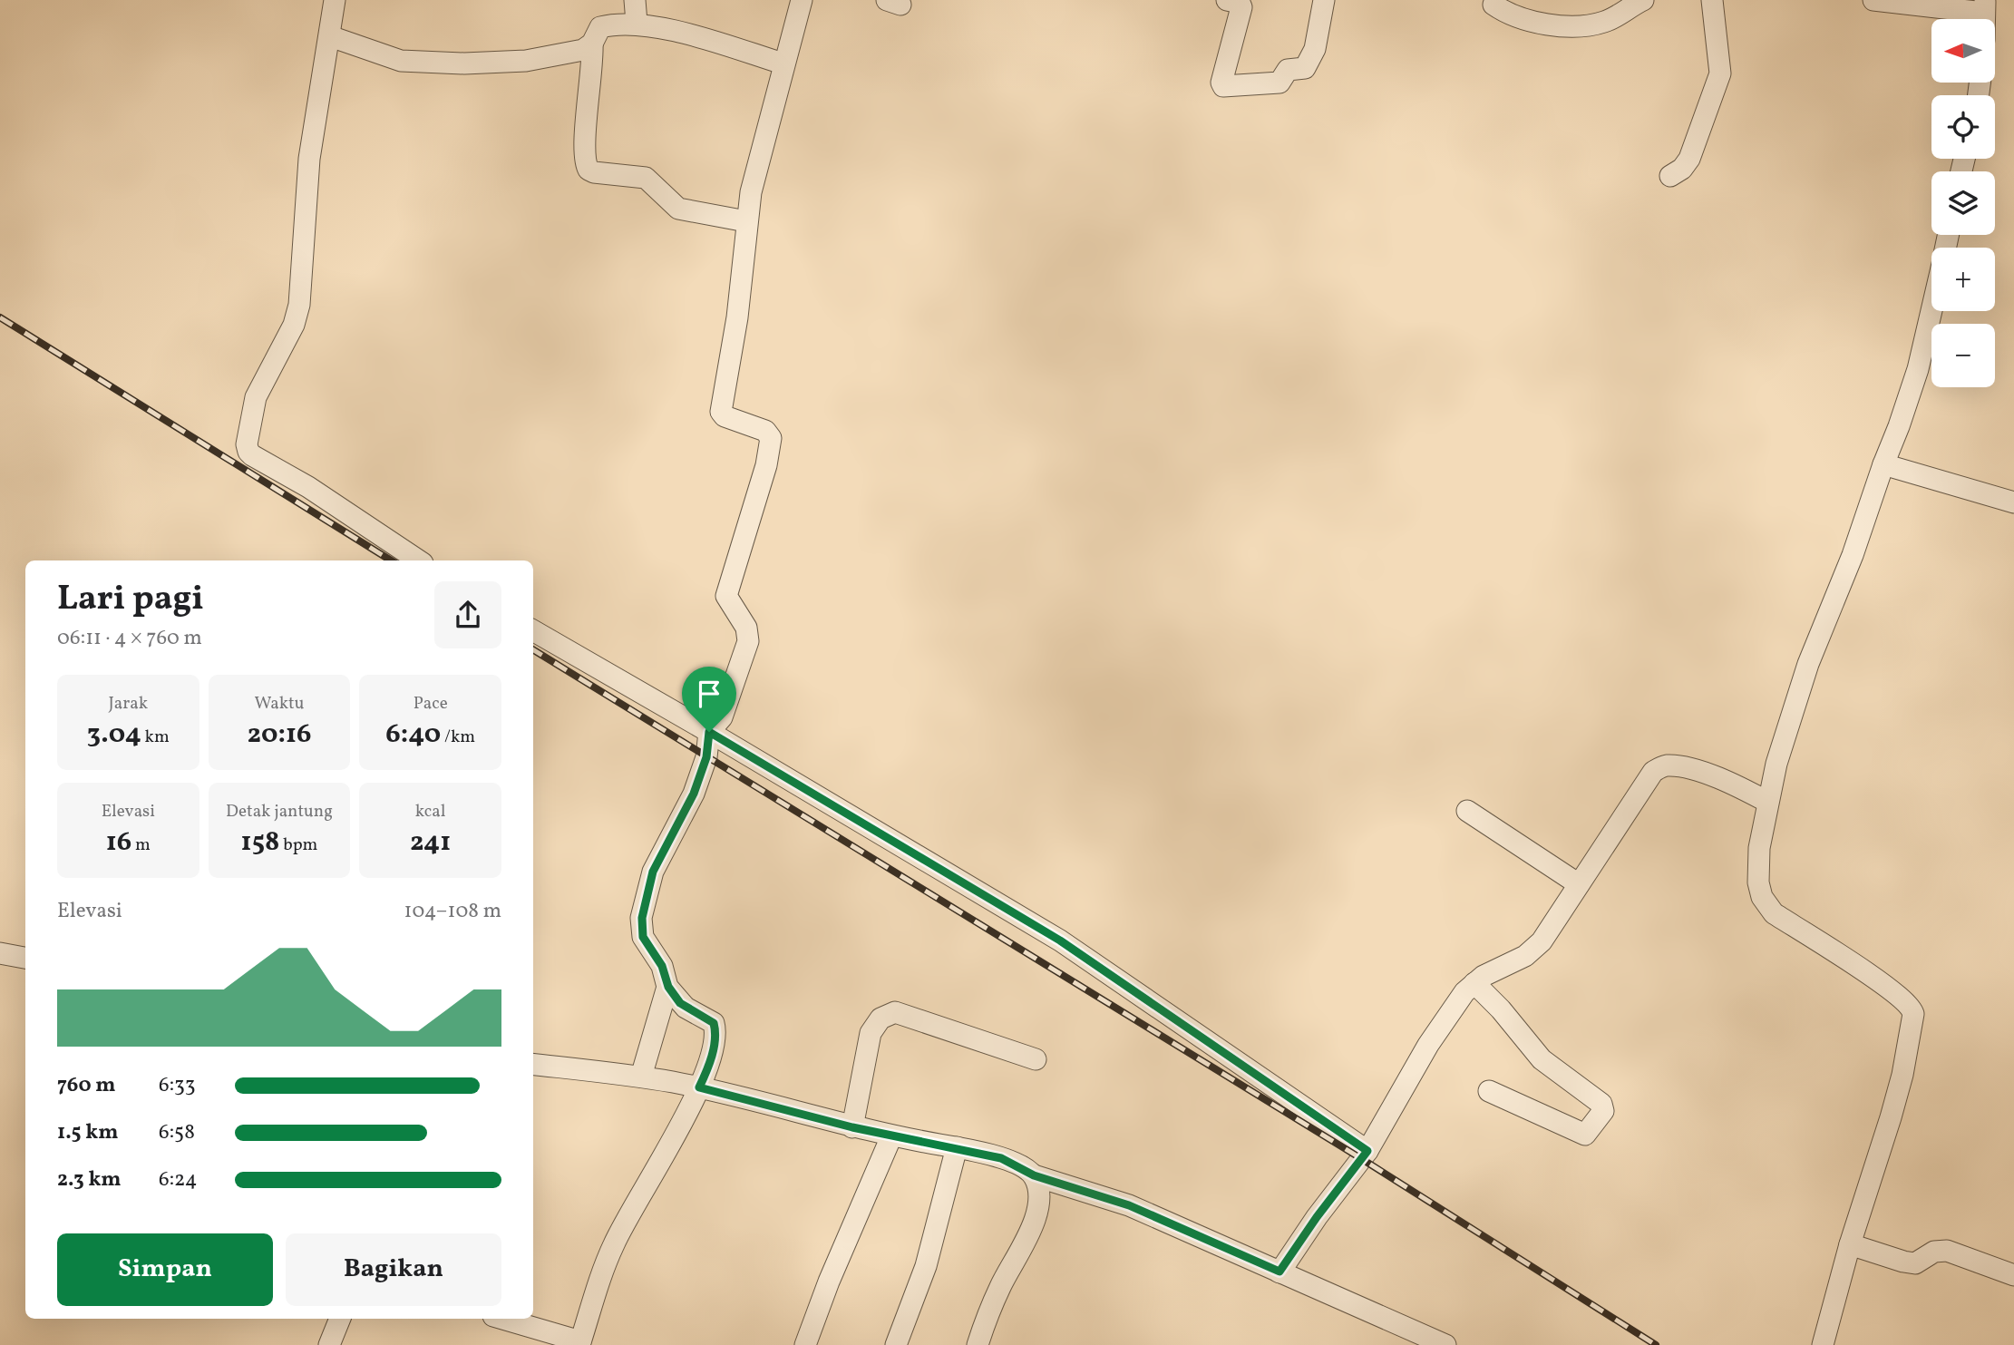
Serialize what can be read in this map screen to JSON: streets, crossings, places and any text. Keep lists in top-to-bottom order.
{
  "north": "left",
  "page": {
    "map_buttons": ["+", "−"],
    "heading": ["Lari pagi", "06:11 · 4 × 760 m"],
    "stats": [
      ["Jarak", "3.04 km"],
      ["Waktu", "20:16"],
      ["Pace", "6:40 /km"],
      ["Elevasi", "16 m"],
      ["Detak jantung", "158 bpm"],
      ["kcal", "241"]
    ],
    "chart": ["Elevasi", "104–108 m"],
    "list": [
      {
        "name": "760 m",
        "note": "6:33"
      },
      {
        "name": "1.5 km",
        "note": "6:58"
      },
      {
        "name": "2.3 km",
        "note": "6:24"
      }
    ],
    "buttons": ["Simpan", "Bagikan"]
  }
}
